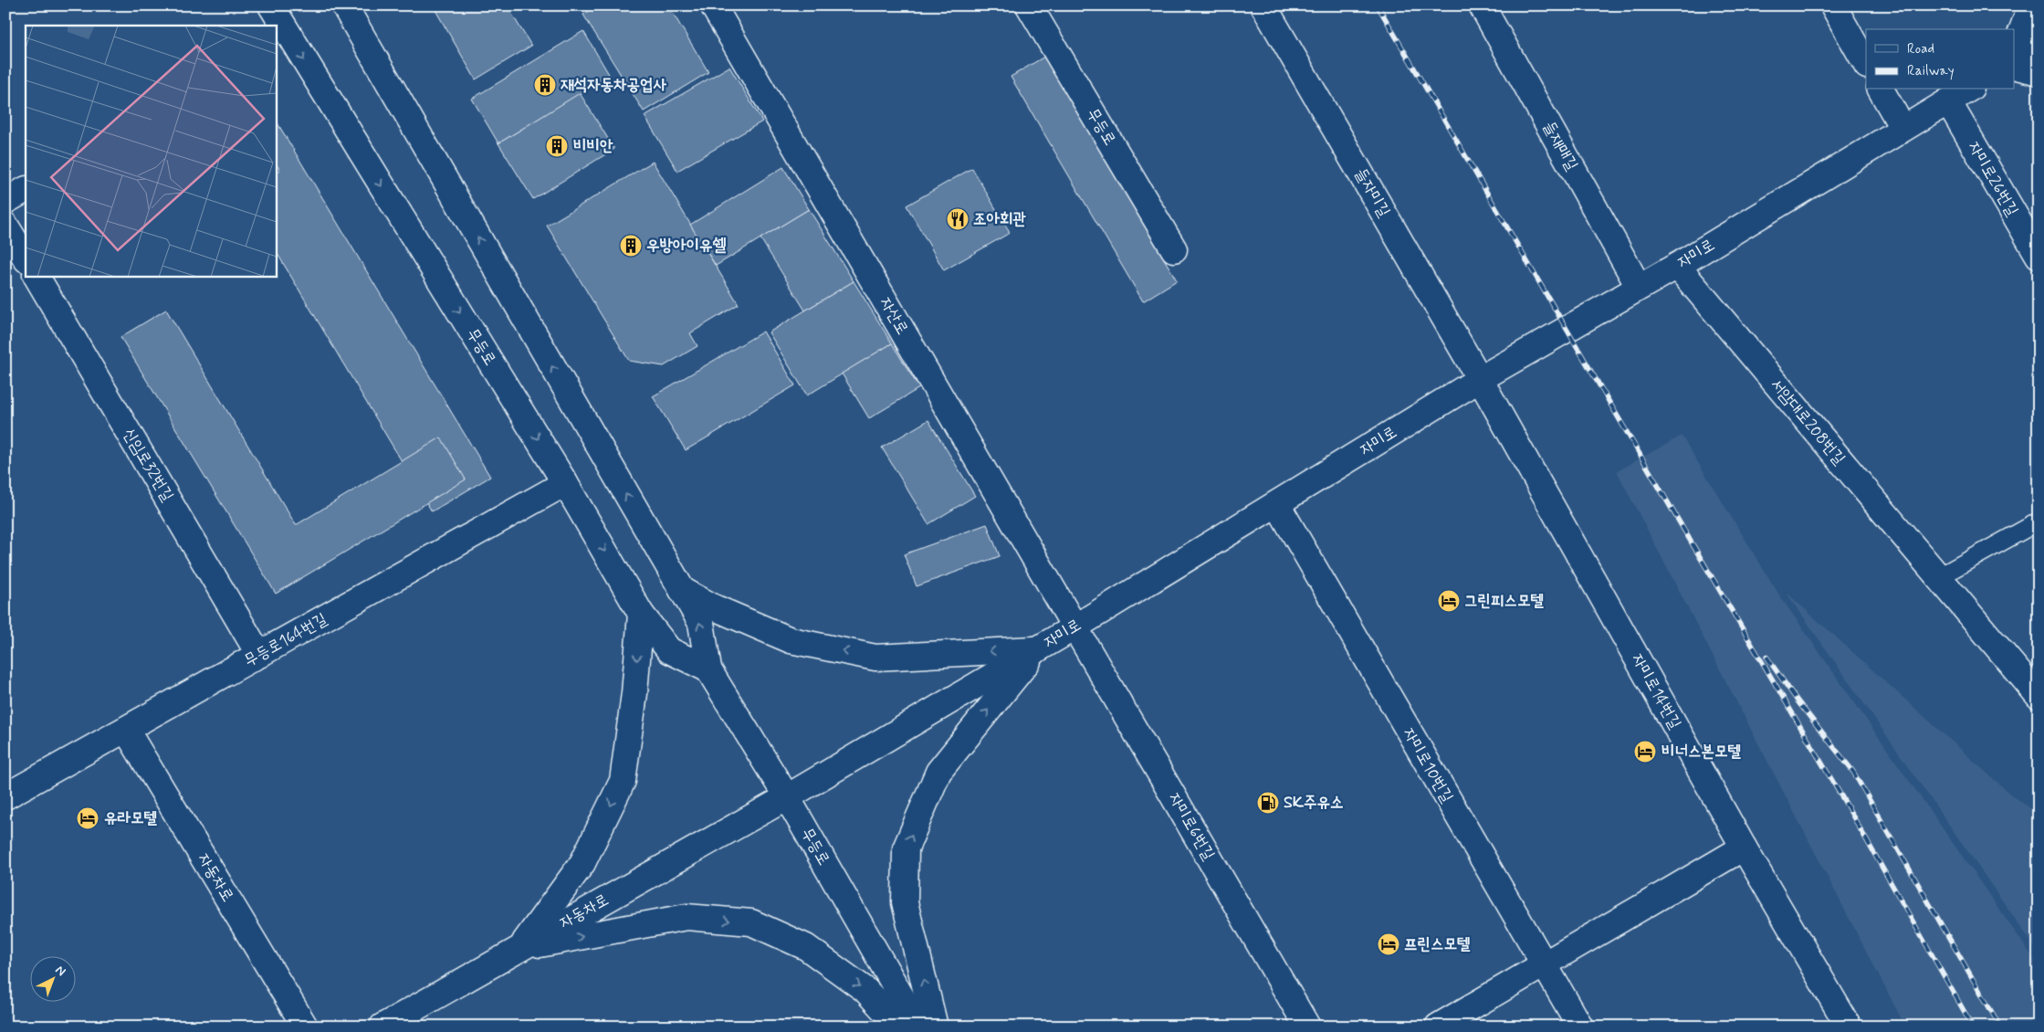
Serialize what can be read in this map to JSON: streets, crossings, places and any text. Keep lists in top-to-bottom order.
{
  "streets": {
    "street": [
      "무등로",
      "들재매길",
      "자미로26번길",
      "들자미길",
      "자미로",
      "자산로",
      "서암대로208번길",
      "신임로32번길",
      "무등로164번길",
      "자미로14번길",
      "자미로10번길",
      "자미로6번길",
      "자동차로"
    ]
  },
  "crossings": [
    ["무등로", "자미로"],
    ["무등로", "무등로164번길"],
    ["무등로", "자동차로"],
    ["들재매길", "자미로"],
    ["자미로26번길", "자미로"],
    ["들자미길", "자미로"],
    ["들자미길", "자미로14번길"],
    ["자미로", "자산로"],
    ["자미로", "서암대로208번길"],
    ["자미로", "자미로14번길"],
    ["자미로", "자미로10번길"],
    ["자미로", "자미로6번길"],
    ["자미로", "자동차로"],
    ["자산로", "자미로6번길"],
    ["신임로32번길", "무등로164번길"],
    ["무등로164번길", "자동차로"]
  ],
  "places": {
    "building": ["재석자동차공업사", "비비안", "우방아이유쉘"],
    "restaurant": ["조아회관"],
    "hotel": [
      "그린피스모텔",
      "비너스본모텔",
      "유라모텔",
      "프린스모텔"
    ],
    "fuel station": ["SK주유소"]
  },
  "legend": ["Road", "Railway"],
  "north": "top right"
}
